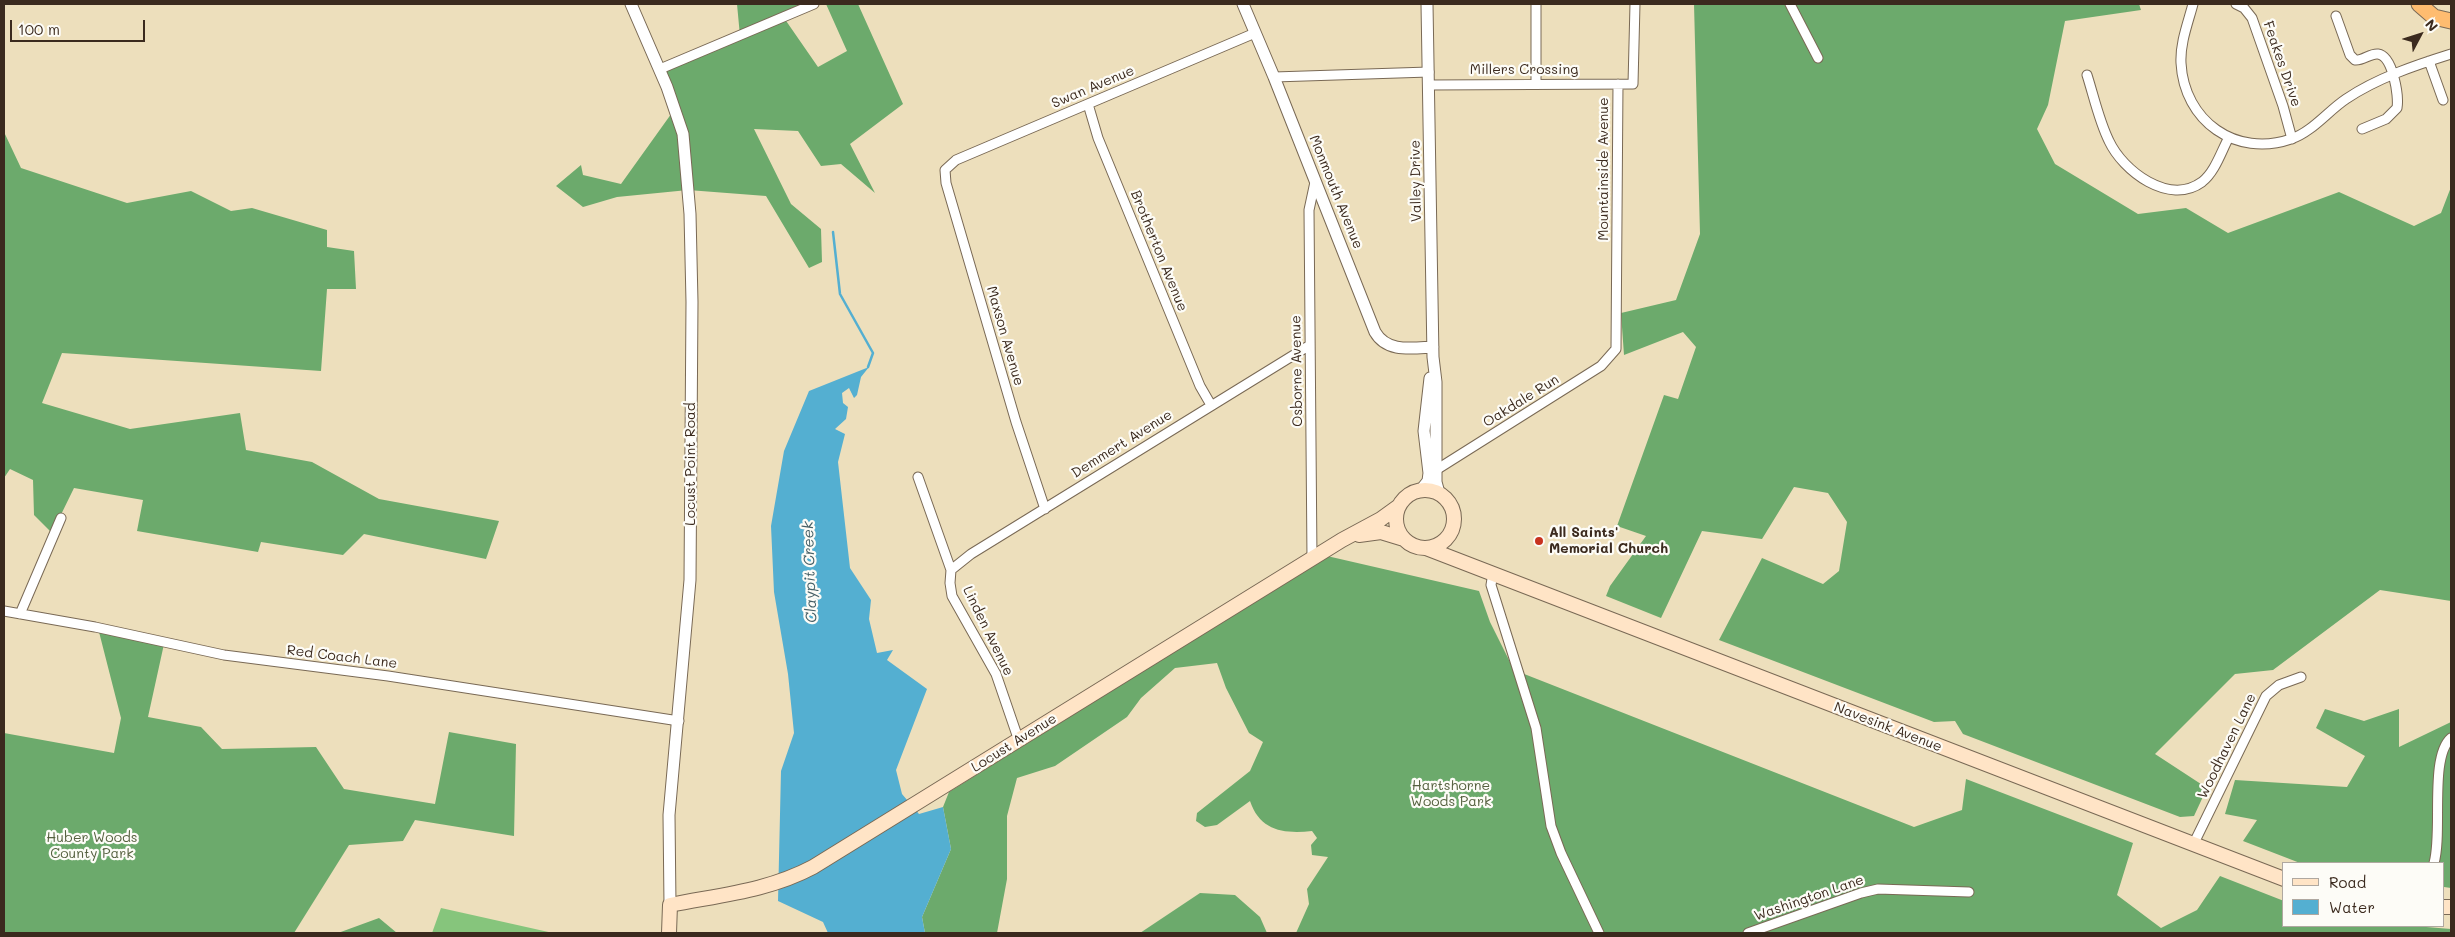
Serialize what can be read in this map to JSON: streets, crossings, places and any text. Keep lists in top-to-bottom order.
{
  "streets": {
    "main road": ["Locust Point Road", "Navesink Avenue", "Locust Avenue"],
    "street": [
      "Feakes Drive",
      "Millers Crossing",
      "Swan Avenue",
      "Mountainside Avenue",
      "Valley Drive",
      "Monmouth Avenue",
      "Brotherton Avenue",
      "Maxson Avenue",
      "Osborne Avenue",
      "Oakdale Run",
      "Demmert Avenue",
      "Linden Avenue",
      "Red Coach Lane",
      "Woodhaven Lane",
      "Washington Lane"
    ]
  },
  "crossings": [
    ["Millers Crossing", "Mountainside Avenue"],
    ["Millers Crossing", "Valley Drive"],
    ["Swan Avenue", "Monmouth Avenue"],
    ["Swan Avenue", "Brotherton Avenue"],
    ["Swan Avenue", "Maxson Avenue"],
    ["Mountainside Avenue", "Oakdale Run"],
    ["Valley Drive", "Monmouth Avenue"],
    ["Valley Drive", "Oakdale Run"],
    ["Valley Drive", "Navesink Avenue"],
    ["Valley Drive", "Locust Avenue"],
    ["Monmouth Avenue", "Osborne Avenue"],
    ["Brotherton Avenue", "Demmert Avenue"],
    ["Maxson Avenue", "Demmert Avenue"],
    ["Osborne Avenue", "Demmert Avenue"],
    ["Osborne Avenue", "Locust Avenue"],
    ["Demmert Avenue", "Linden Avenue"],
    ["Locust Point Road", "Red Coach Lane"],
    ["Locust Point Road", "Locust Avenue"],
    ["Linden Avenue", "Locust Avenue"],
    ["Navesink Avenue", "Locust Avenue"],
    ["Navesink Avenue", "Woodhaven Lane"]
  ],
  "water": ["Claypit Creek"],
  "parks": ["Hartshorne Woods Park", "Huber Woods County Park"],
  "places": ["All Saints' Memorial Church"],
  "legend": ["Road", "Water"],
  "scale_bar": "100 m",
  "north": "top right"
}
